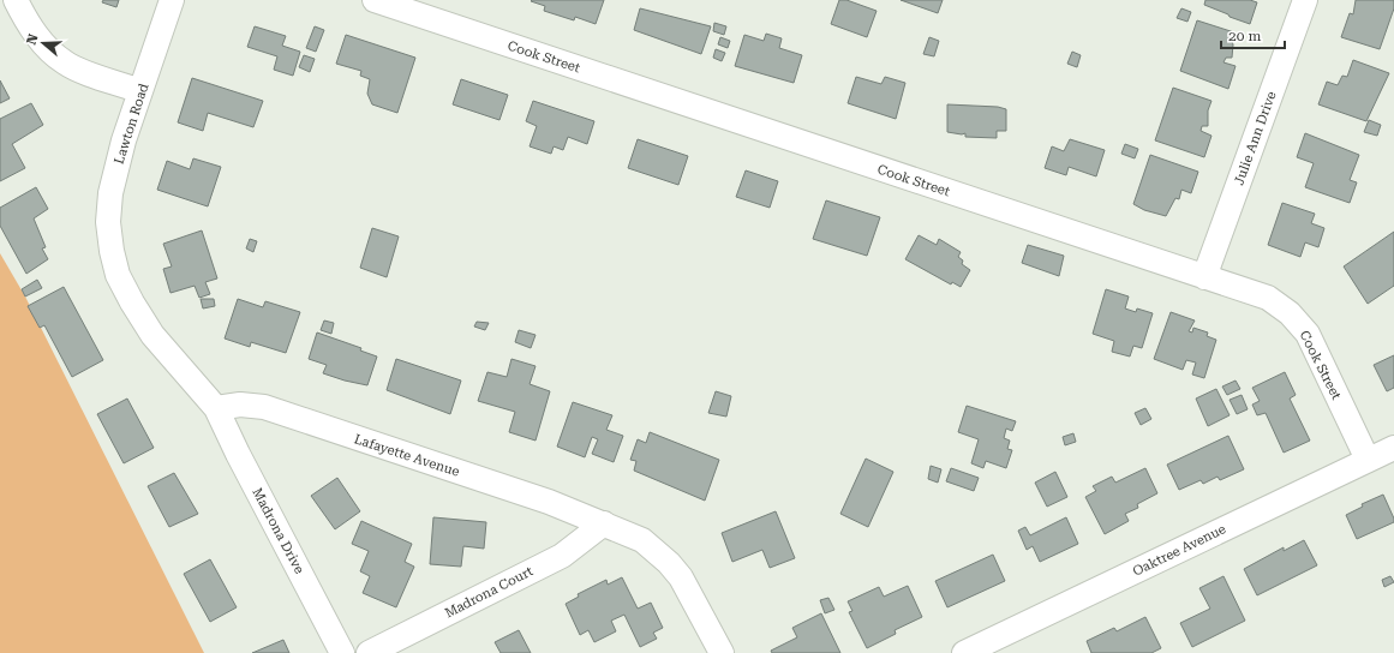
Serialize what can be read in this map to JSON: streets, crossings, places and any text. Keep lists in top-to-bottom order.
{
  "streets": {
    "street": [
      "Cook Street",
      "Lawton Road",
      "Julie Ann Drive",
      "Lafayette Avenue",
      "Madrona Drive",
      "Oaktree Avenue",
      "Madrona Court"
    ]
  },
  "crossings": [
    ["Cook Street", "Julie Ann Drive"],
    ["Cook Street", "Oaktree Avenue"],
    ["Lawton Road", "Lafayette Avenue"],
    ["Lawton Road", "Madrona Drive"],
    ["Lafayette Avenue", "Madrona Drive"],
    ["Lafayette Avenue", "Madrona Court"]
  ],
  "scale_bar": "20 m",
  "north": "left"
}
